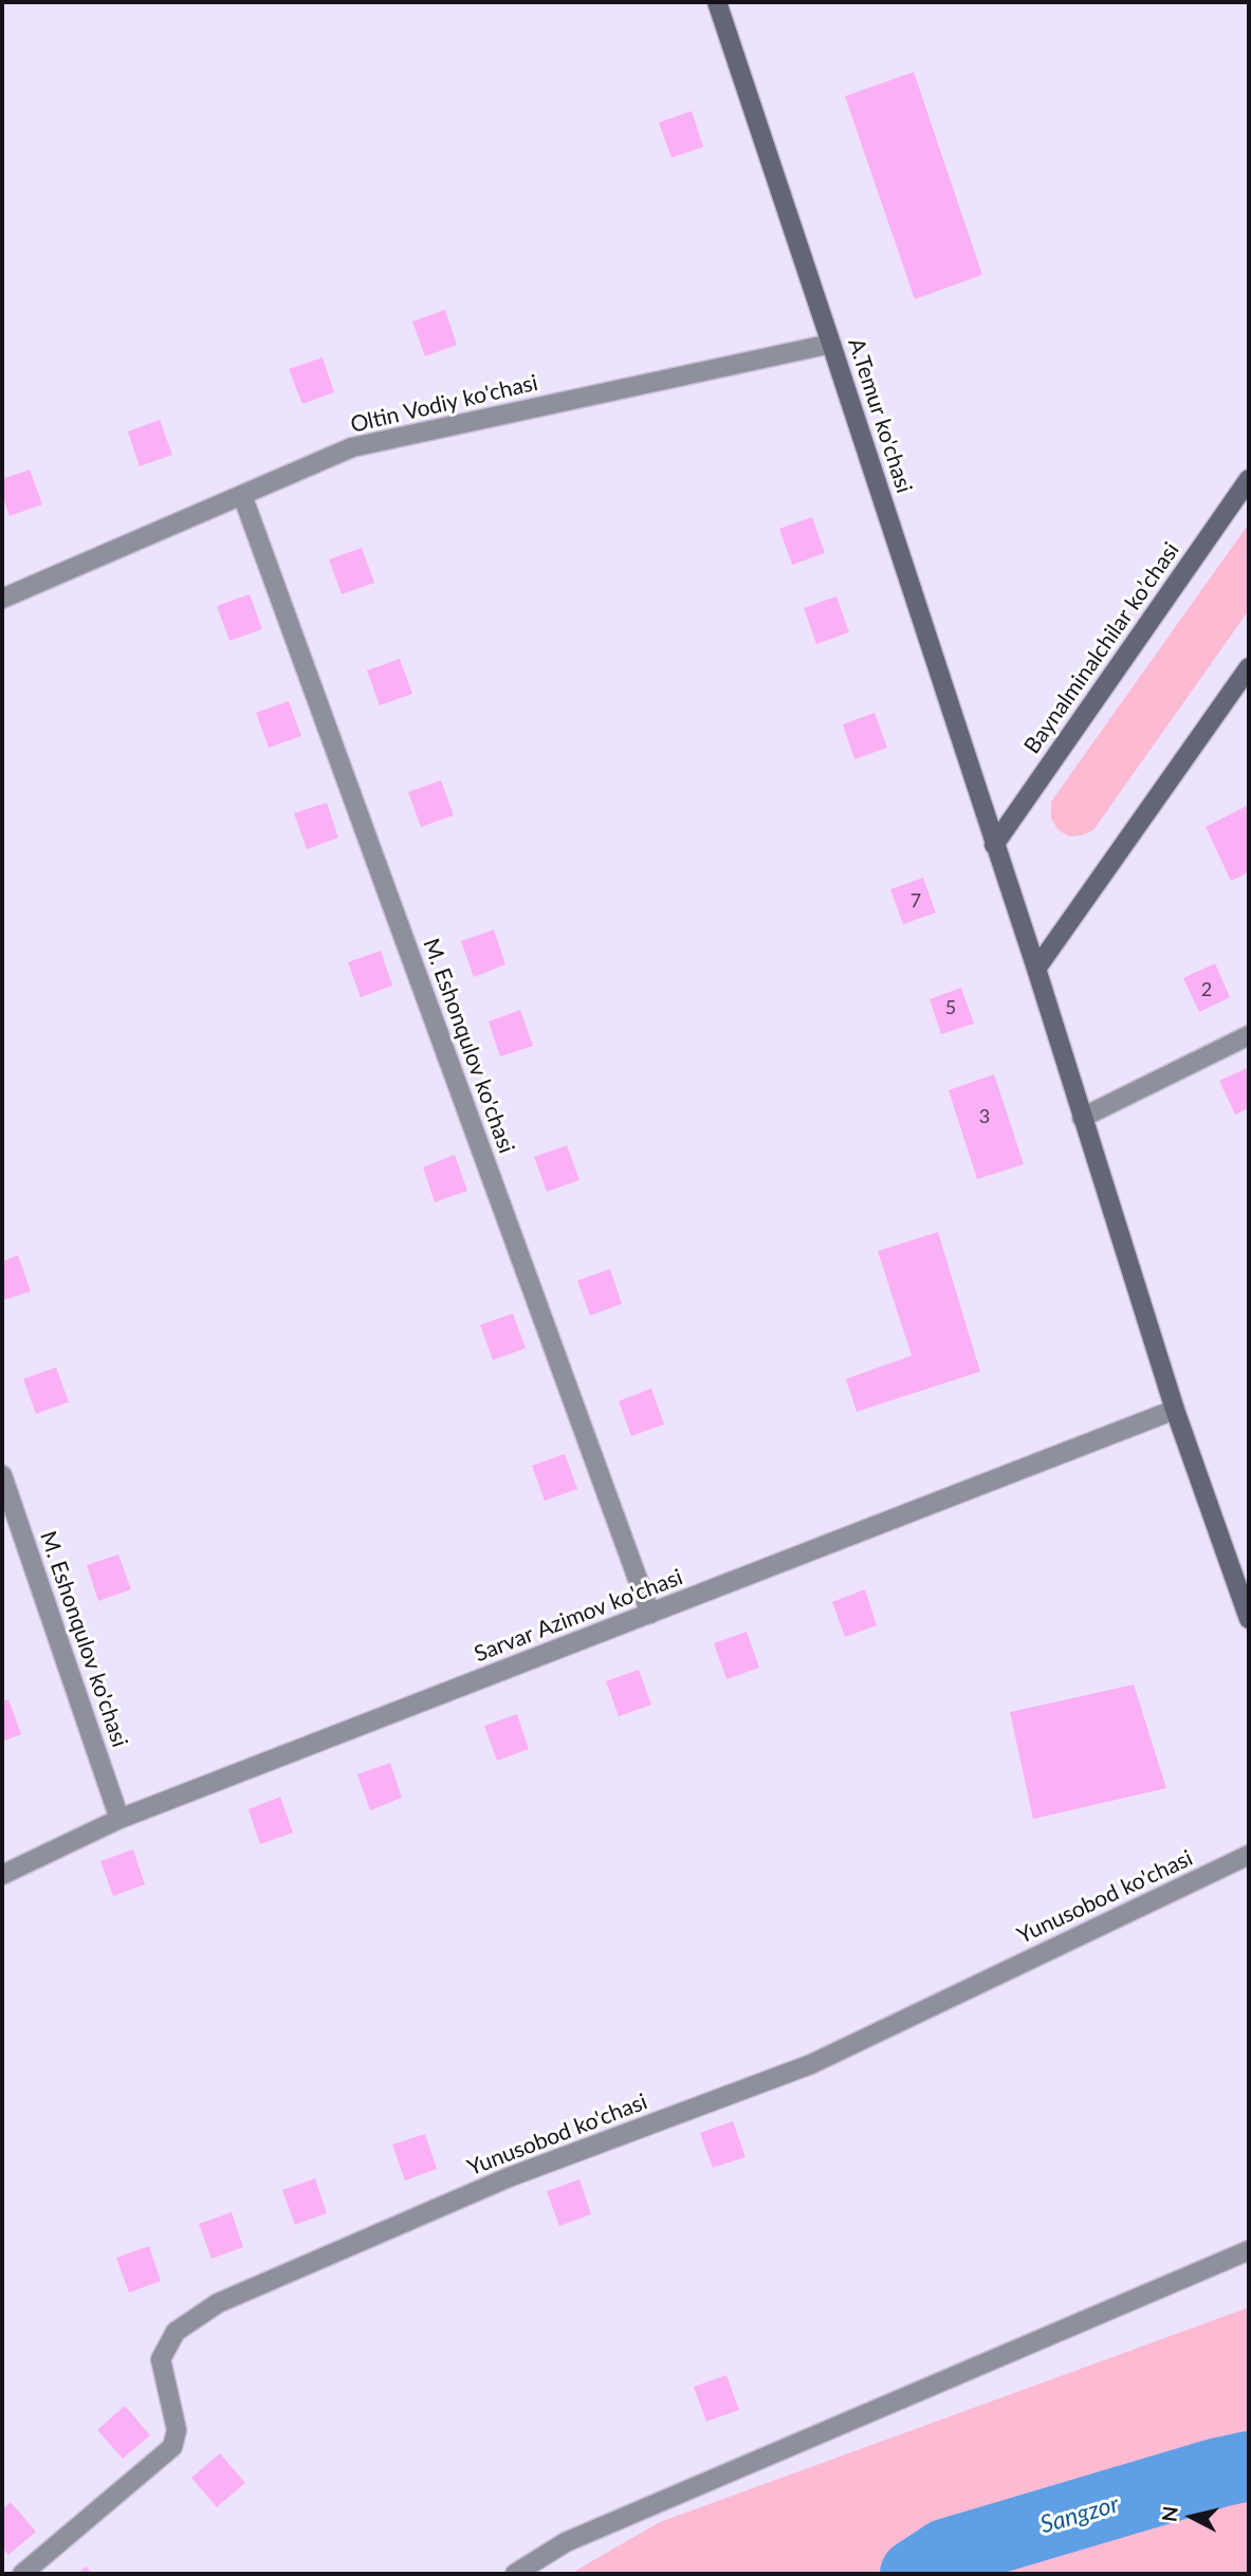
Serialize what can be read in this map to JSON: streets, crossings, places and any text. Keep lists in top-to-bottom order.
{
  "streets": {
    "main road": ["A.Temur ko'chasi", "Baynalminalchilar ko’chasi"],
    "street": [
      "Oltin Vodiy ko'chasi",
      "M. Eshonqulov ko'chasi",
      "Sarvar Azimov ko'chasi",
      "Yunusobod ko'chasi"
    ]
  },
  "crossings": [
    ["Oltin Vodiy ko'chasi", "A.Temur ko'chasi"],
    ["Oltin Vodiy ko'chasi", "M. Eshonqulov ko'chasi"],
    ["A.Temur ko'chasi", "Baynalminalchilar ko’chasi"],
    ["A.Temur ko'chasi", "Sarvar Azimov ko'chasi"],
    ["M. Eshonqulov ko'chasi", "Sarvar Azimov ko'chasi"]
  ],
  "water": ["Sangzor"],
  "house_numbers": [
    "7",
    "2",
    "5",
    "3"
  ],
  "north": "left"
}
